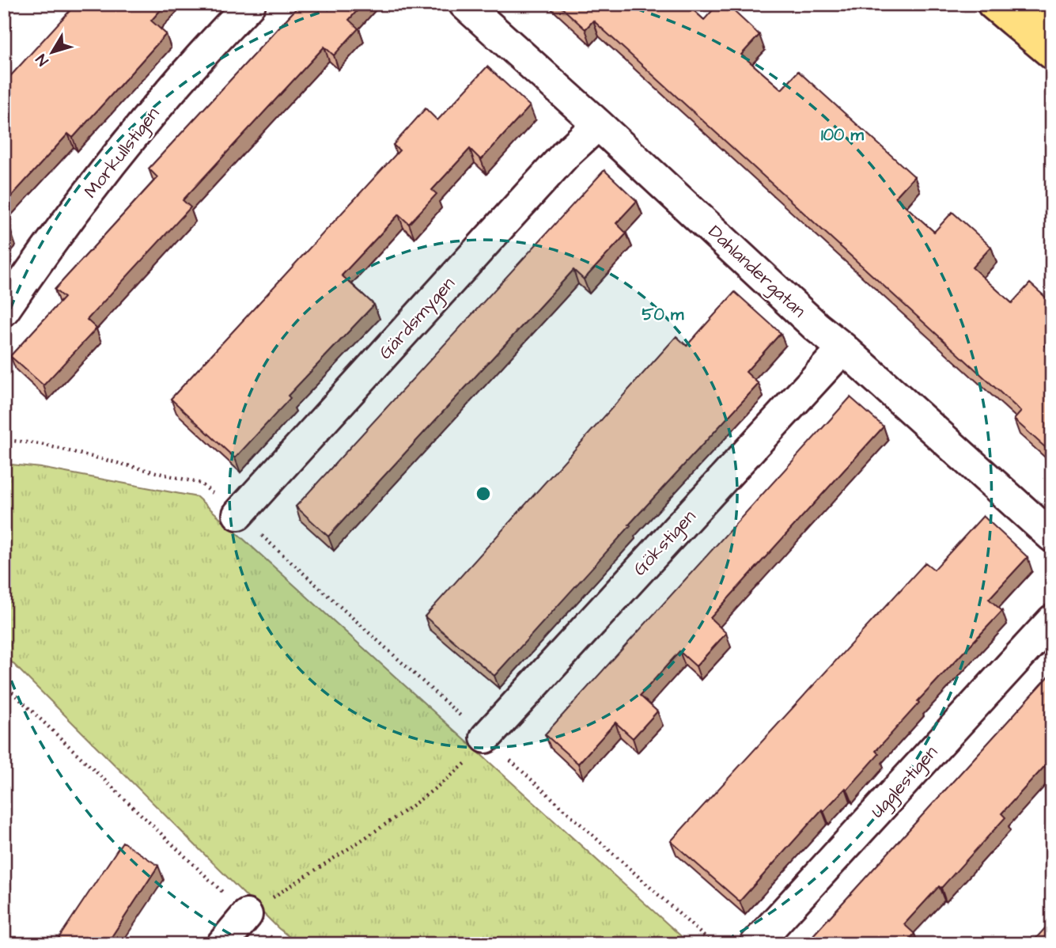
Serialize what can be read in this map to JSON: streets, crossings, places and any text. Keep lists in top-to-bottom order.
{
  "streets": {
    "street": [
      "Morkullstigen",
      "Dahlandergatan",
      "Gärdsmygen",
      "Gökstigen",
      "Ugglestigen"
    ]
  },
  "crossings": [
    ["Dahlandergatan", "Gärdsmygen"],
    ["Dahlandergatan", "Gökstigen"]
  ],
  "north": "bottom left",
  "rings": ["100 m", "50 m"]
}
